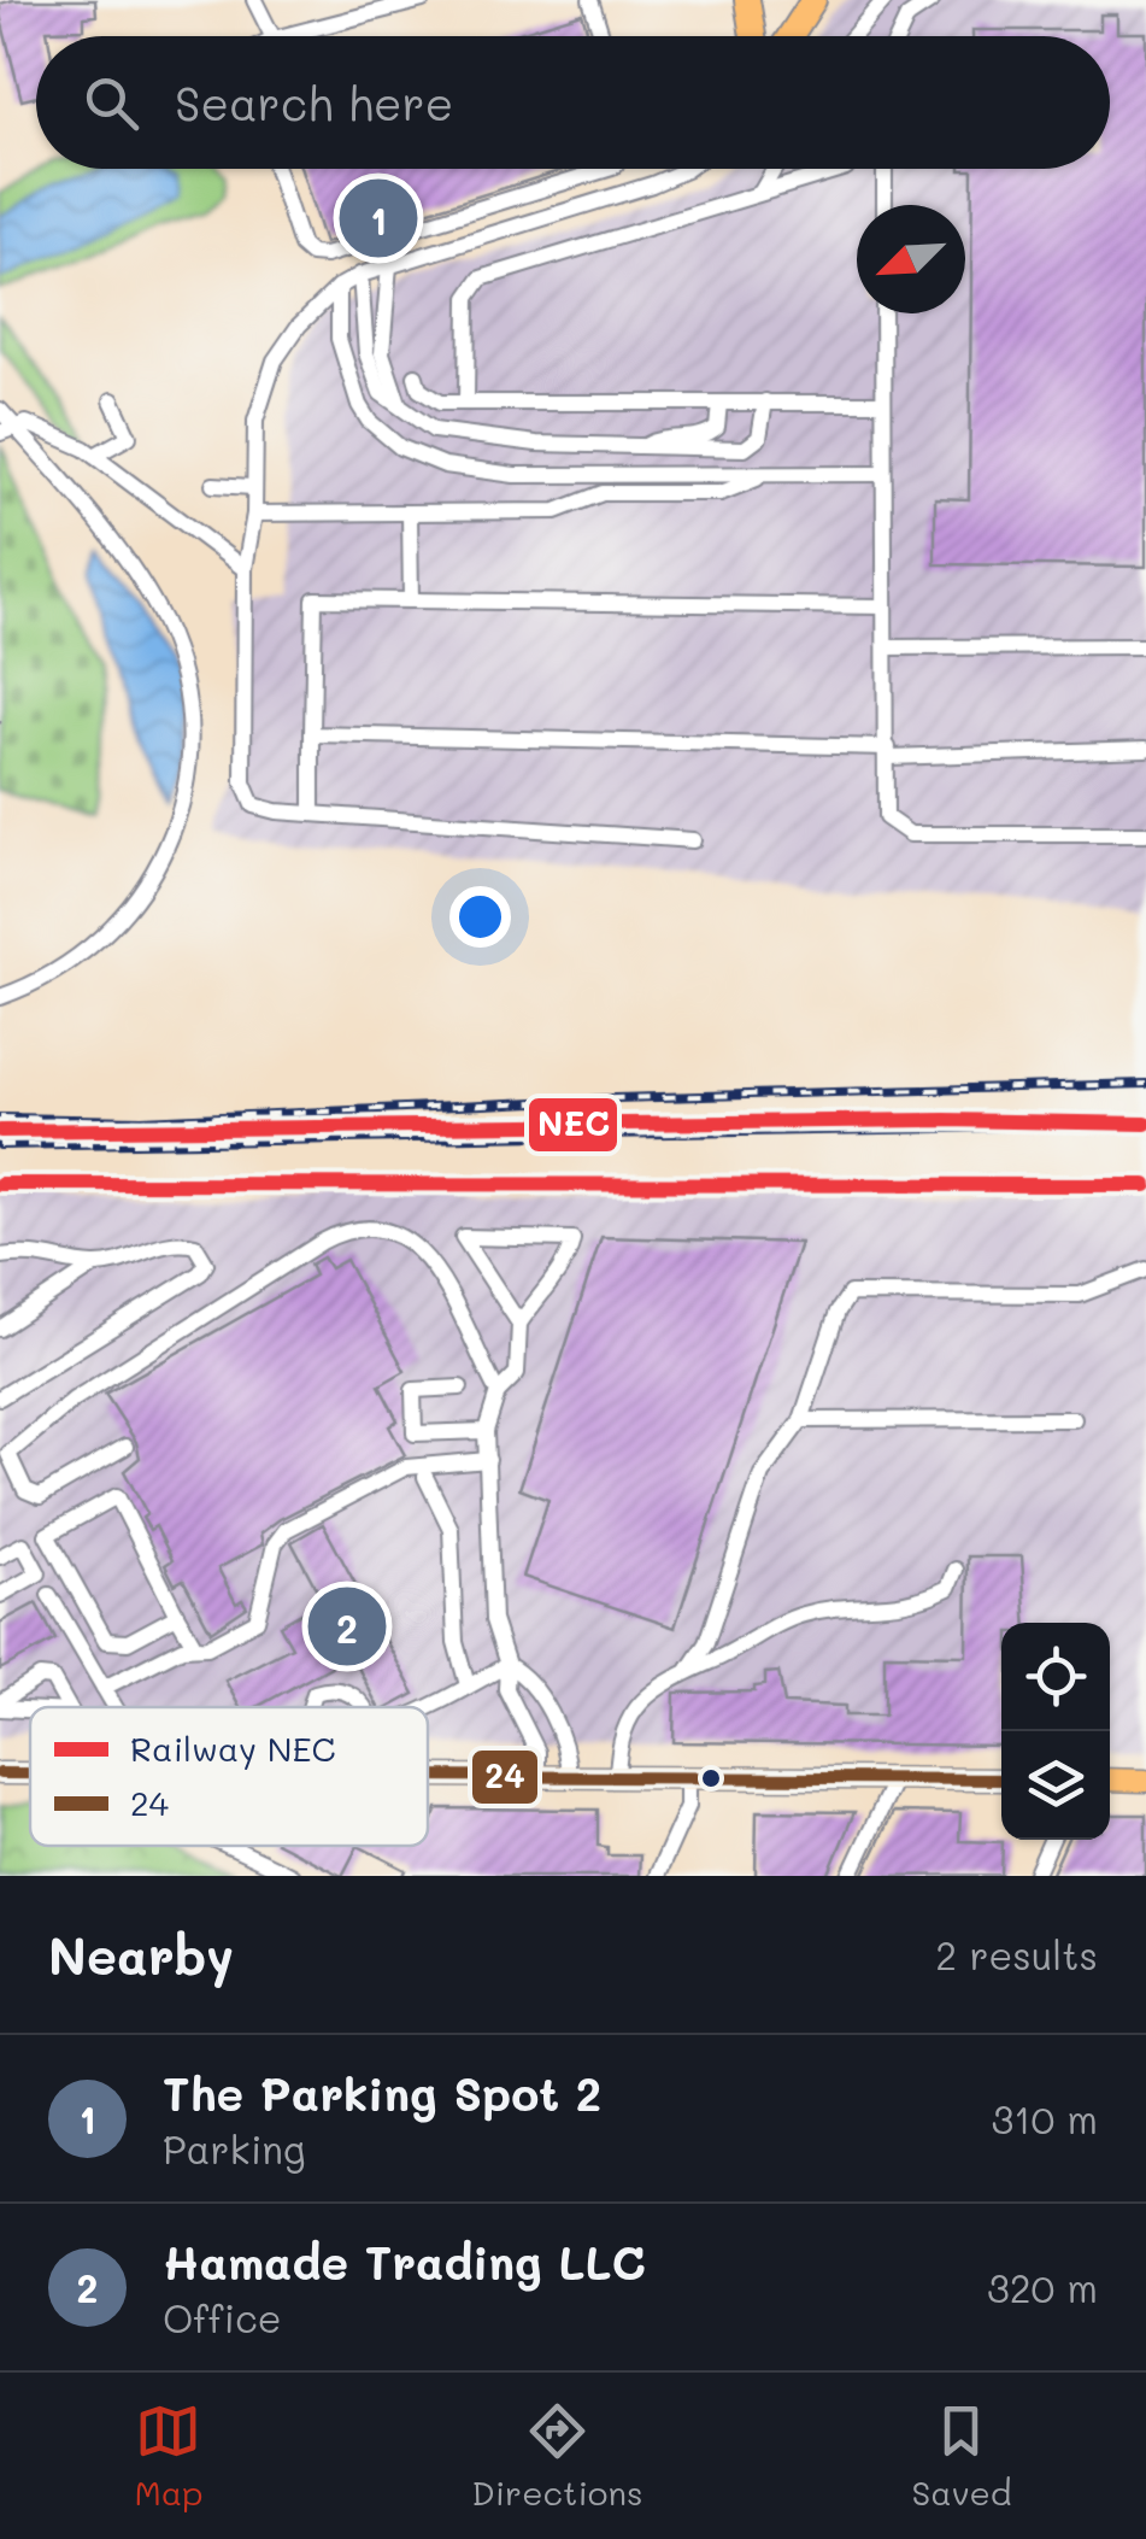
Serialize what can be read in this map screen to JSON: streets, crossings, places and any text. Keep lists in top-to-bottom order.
{
  "lines": ["rail line NEC", "transit line 24"],
  "legend": ["Railway NEC", "24"],
  "north": "bottom left",
  "page": {
    "search": "Search here",
    "pins": ["1", "2"],
    "heading": ["Nearby", "2 results"],
    "list": [
      {
        "mark": "1",
        "name": "The Parking Spot 2",
        "note": "Parking",
        "value": "310 m"
      },
      {
        "mark": "2",
        "name": "Hamade Trading LLC",
        "note": "Office",
        "value": "320 m"
      }
    ],
    "nav": ["Map", "Directions", "Saved"]
  }
}
